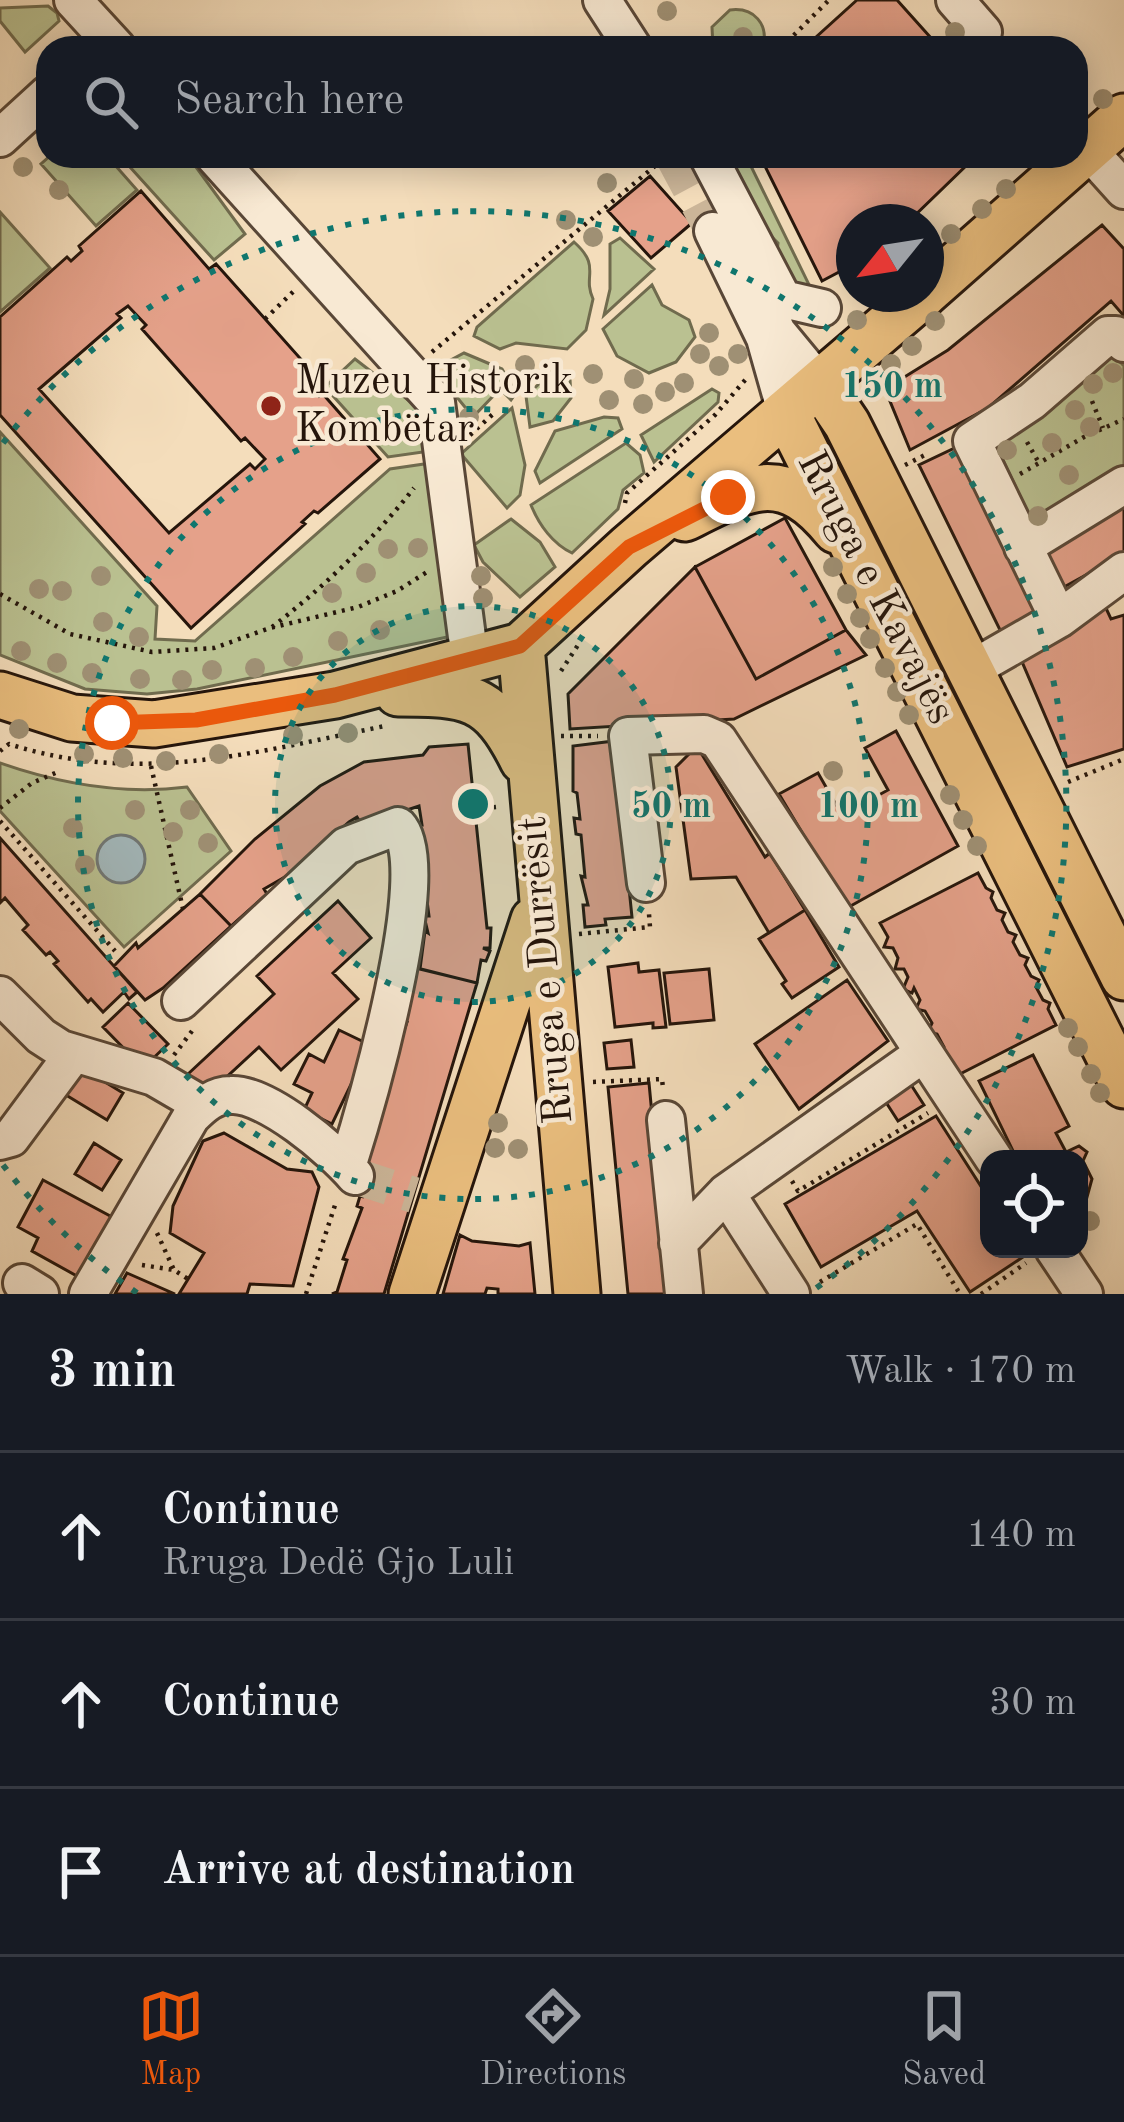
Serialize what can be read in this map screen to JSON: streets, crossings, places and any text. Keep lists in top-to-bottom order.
{
  "streets": {
    "main road": ["Rruga e Kavajës", "Rruga e Durrësit"]
  },
  "places": ["Muzeu Historik Kombëtar"],
  "north": "bottom left",
  "page": {
    "search": "Search here",
    "heading": ["3 min", "Walk · 170 m"],
    "list": [
      ["Continue", "Rruga Dedë Gjo Luli", "140 m"],
      ["Continue", "30 m"],
      "Arrive at destination"
    ],
    "nav": ["Map", "Directions", "Saved"]
  },
  "rings": ["150 m", "50 m", "100 m"]
}
